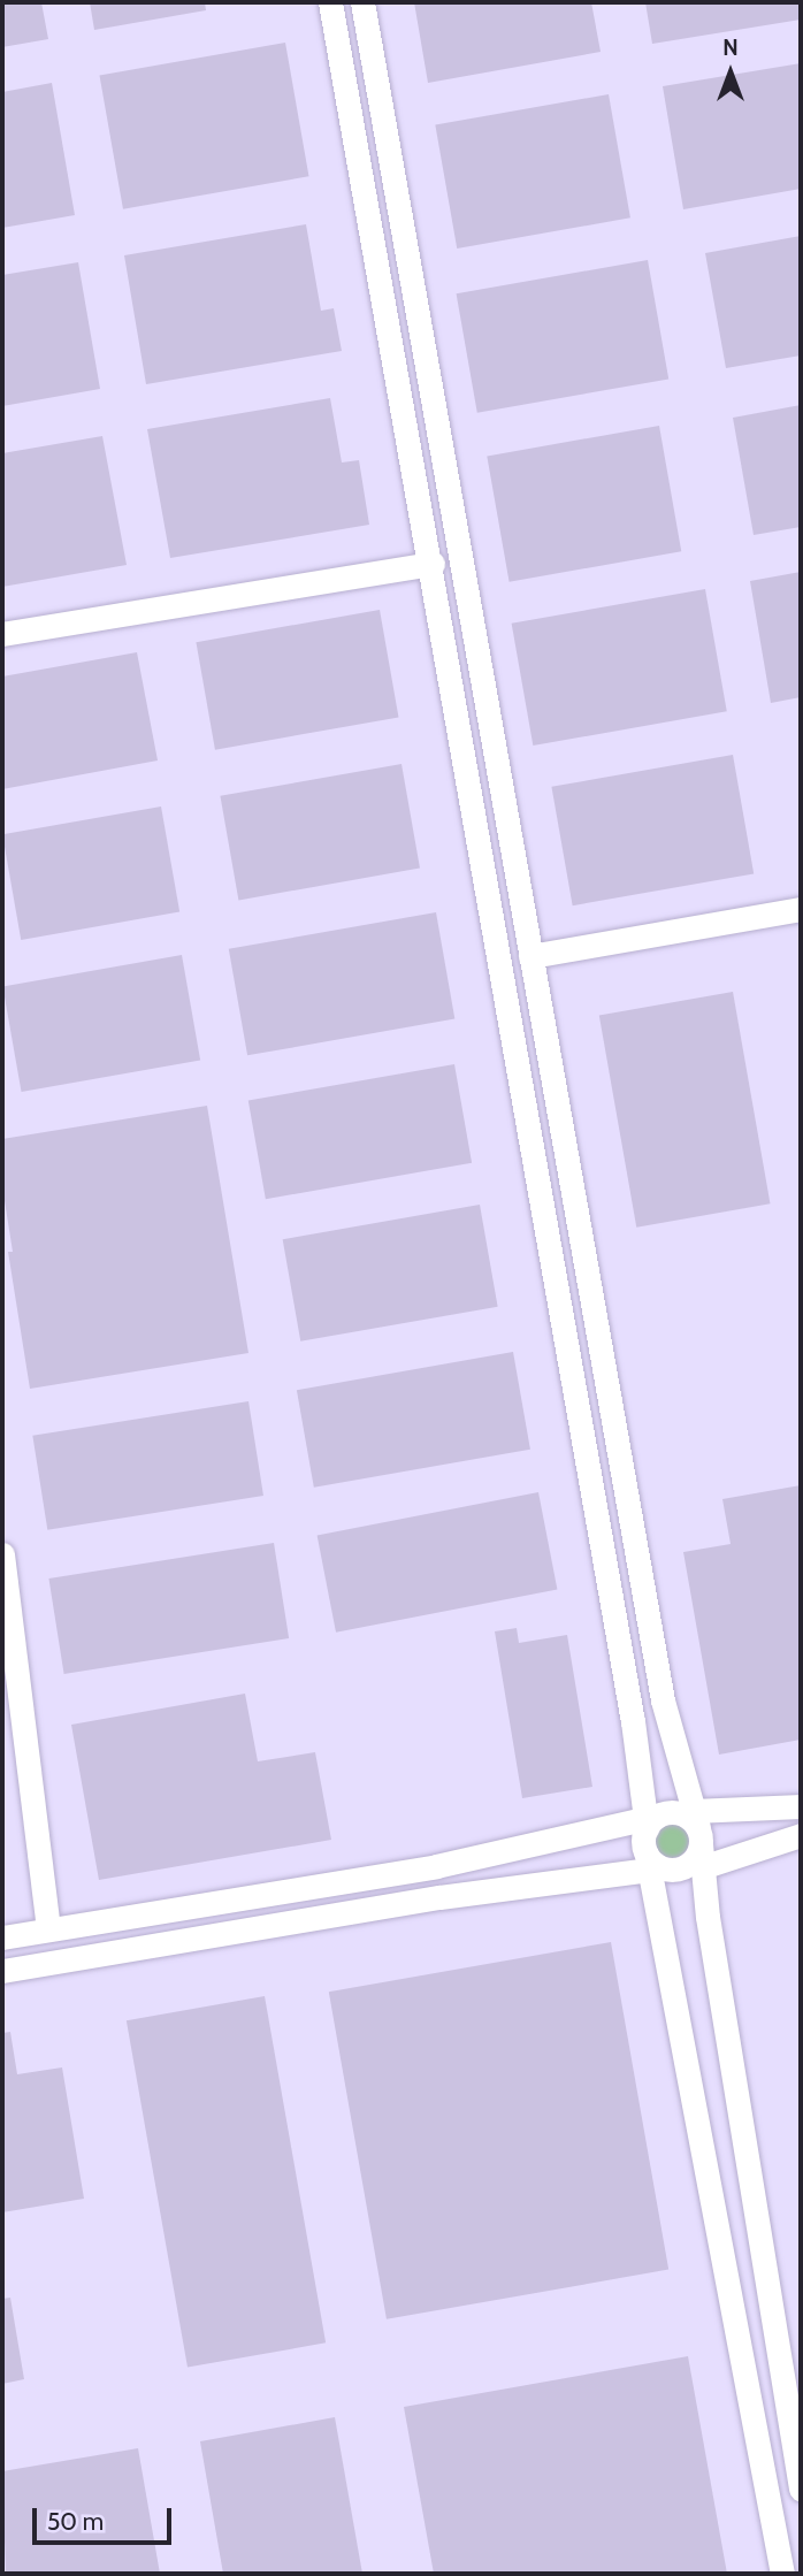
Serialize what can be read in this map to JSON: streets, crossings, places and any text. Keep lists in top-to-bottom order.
{
  "scale_bar": "50 m",
  "north": "top"
}
